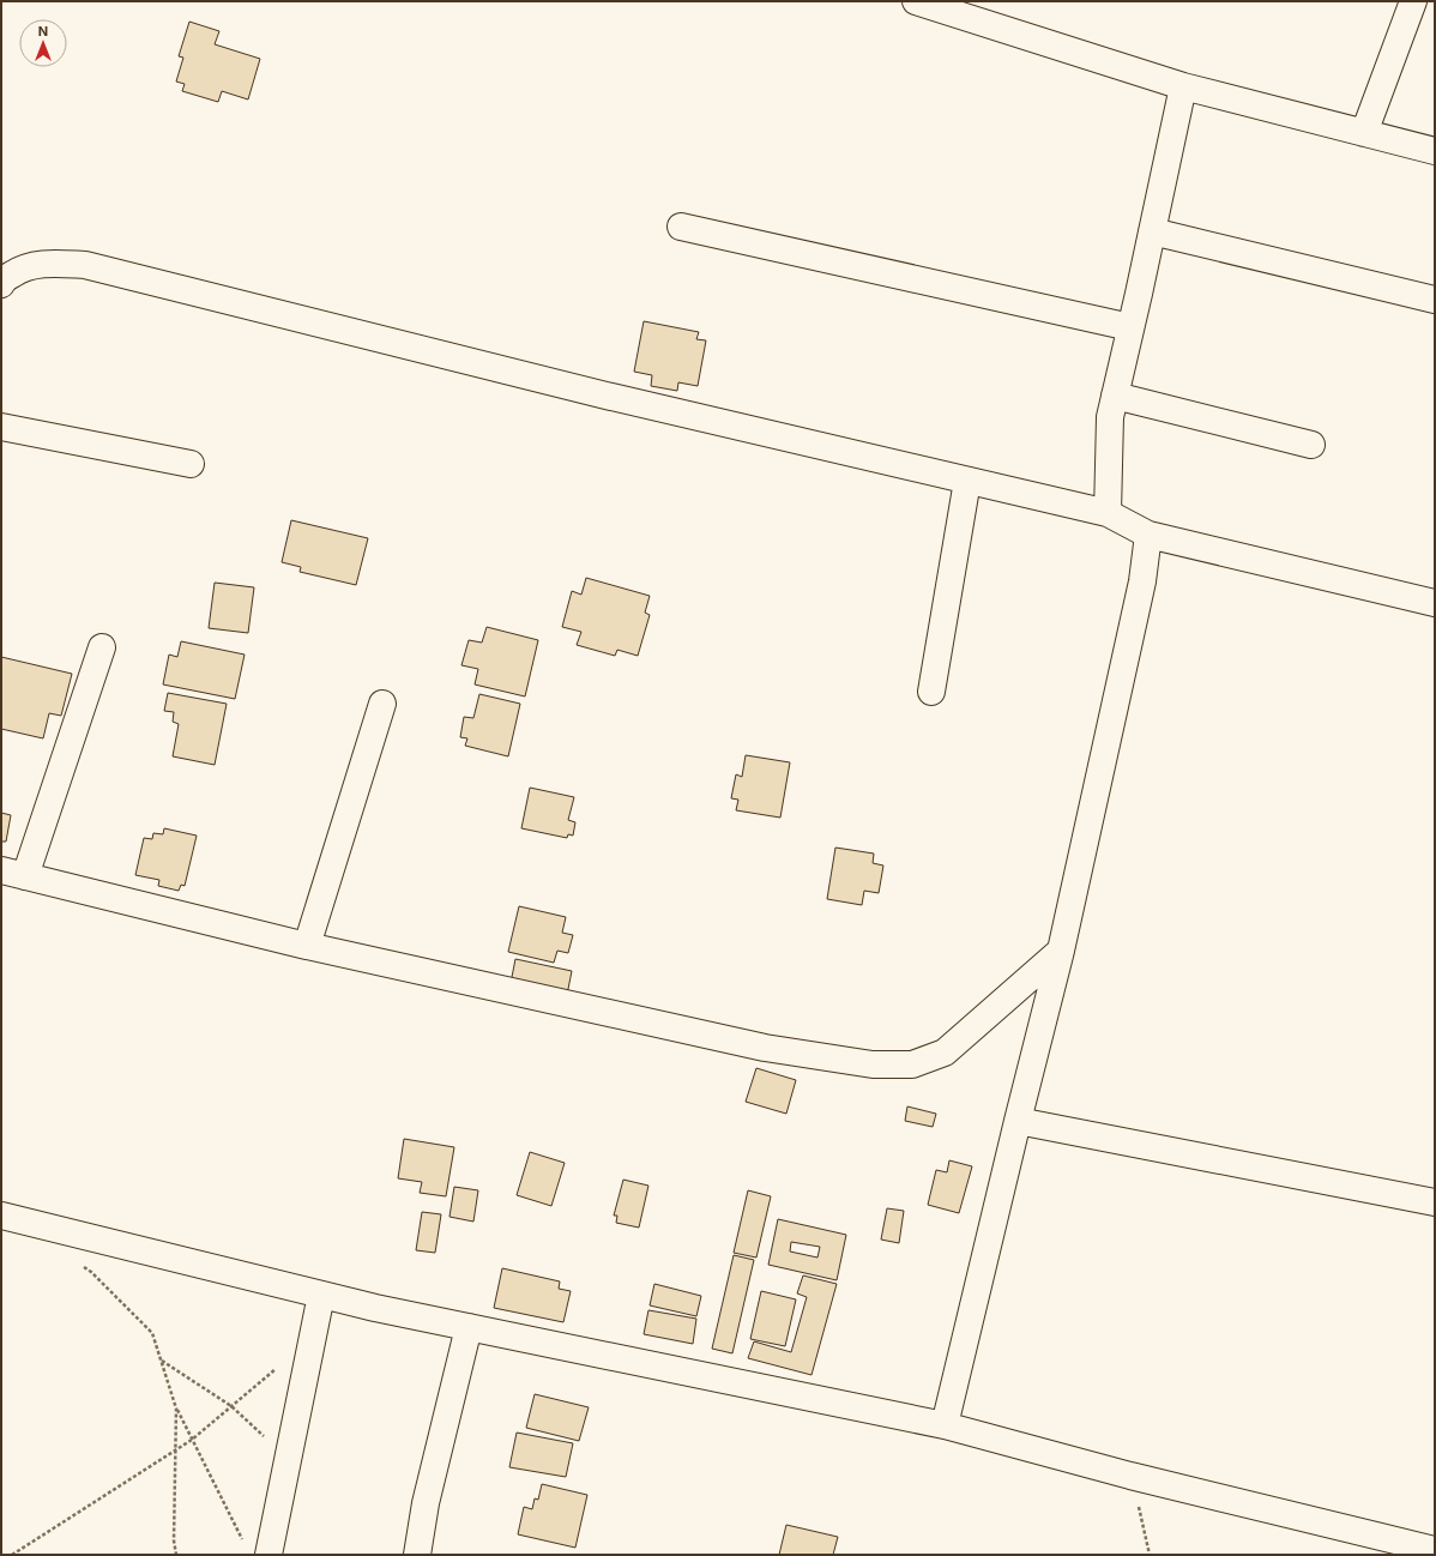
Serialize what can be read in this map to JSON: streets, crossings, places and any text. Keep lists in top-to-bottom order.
{
  "north": "top"
}
